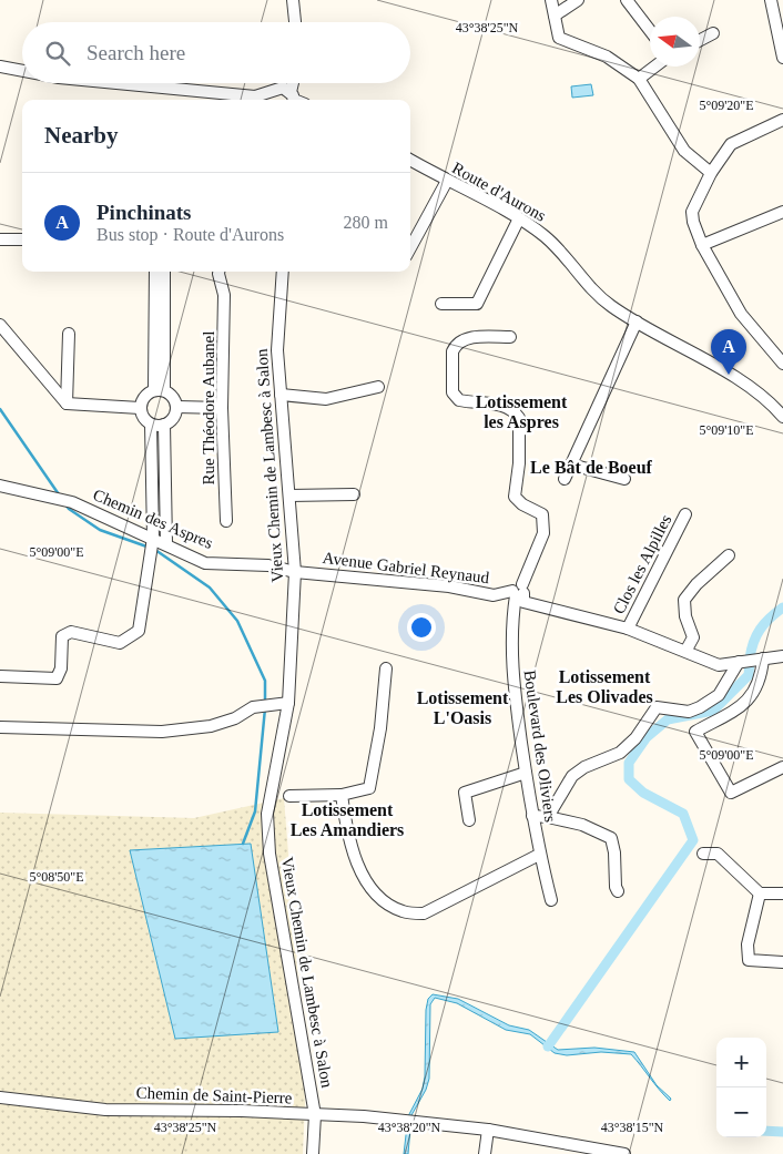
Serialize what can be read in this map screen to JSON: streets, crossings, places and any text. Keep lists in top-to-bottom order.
{
  "streets": {
    "street": [
      "Route d'Aurons",
      "Rue Théodore Aubanel",
      "Vieux Chemin de Lambesc à Salon",
      "Chemin des Aspres",
      "Clos les Alpilles",
      "Avenue Gabriel Reynaud",
      "Boulevard des Oliviers",
      "Chemin de Saint-Pierre"
    ]
  },
  "crossings": [
    ["Vieux Chemin de Lambesc à Salon", "Chemin des Aspres"],
    ["Vieux Chemin de Lambesc à Salon", "Avenue Gabriel Reynaud"],
    ["Vieux Chemin de Lambesc à Salon", "Chemin de Saint-Pierre"],
    ["Chemin des Aspres", "Avenue Gabriel Reynaud"],
    ["Avenue Gabriel Reynaud", "Boulevard des Oliviers"]
  ],
  "districts": [
    "Lotissement les Aspres",
    "Le Bât de Boeuf",
    "Lotissement Les Olivades",
    "Lotissement L'Oasis",
    "Lotissement Les Amandiers"
  ],
  "north": "left",
  "page": {
    "search": "Search here",
    "heading": "Nearby",
    "list": [
      {
        "mark": "A",
        "name": "Pinchinats",
        "note": "Bus stop · Route d'Aurons",
        "value": "280 m"
      }
    ],
    "pins": "A",
    "map_buttons": ["+", "−"]
  },
  "coordinates": [
    "43°38'25\"N",
    "5°09'20\"E",
    "5°09'10\"E",
    "5°09'00\"E",
    "5°08'50\"E",
    "43°38'20\"N",
    "43°38'15\"N"
  ]
}
